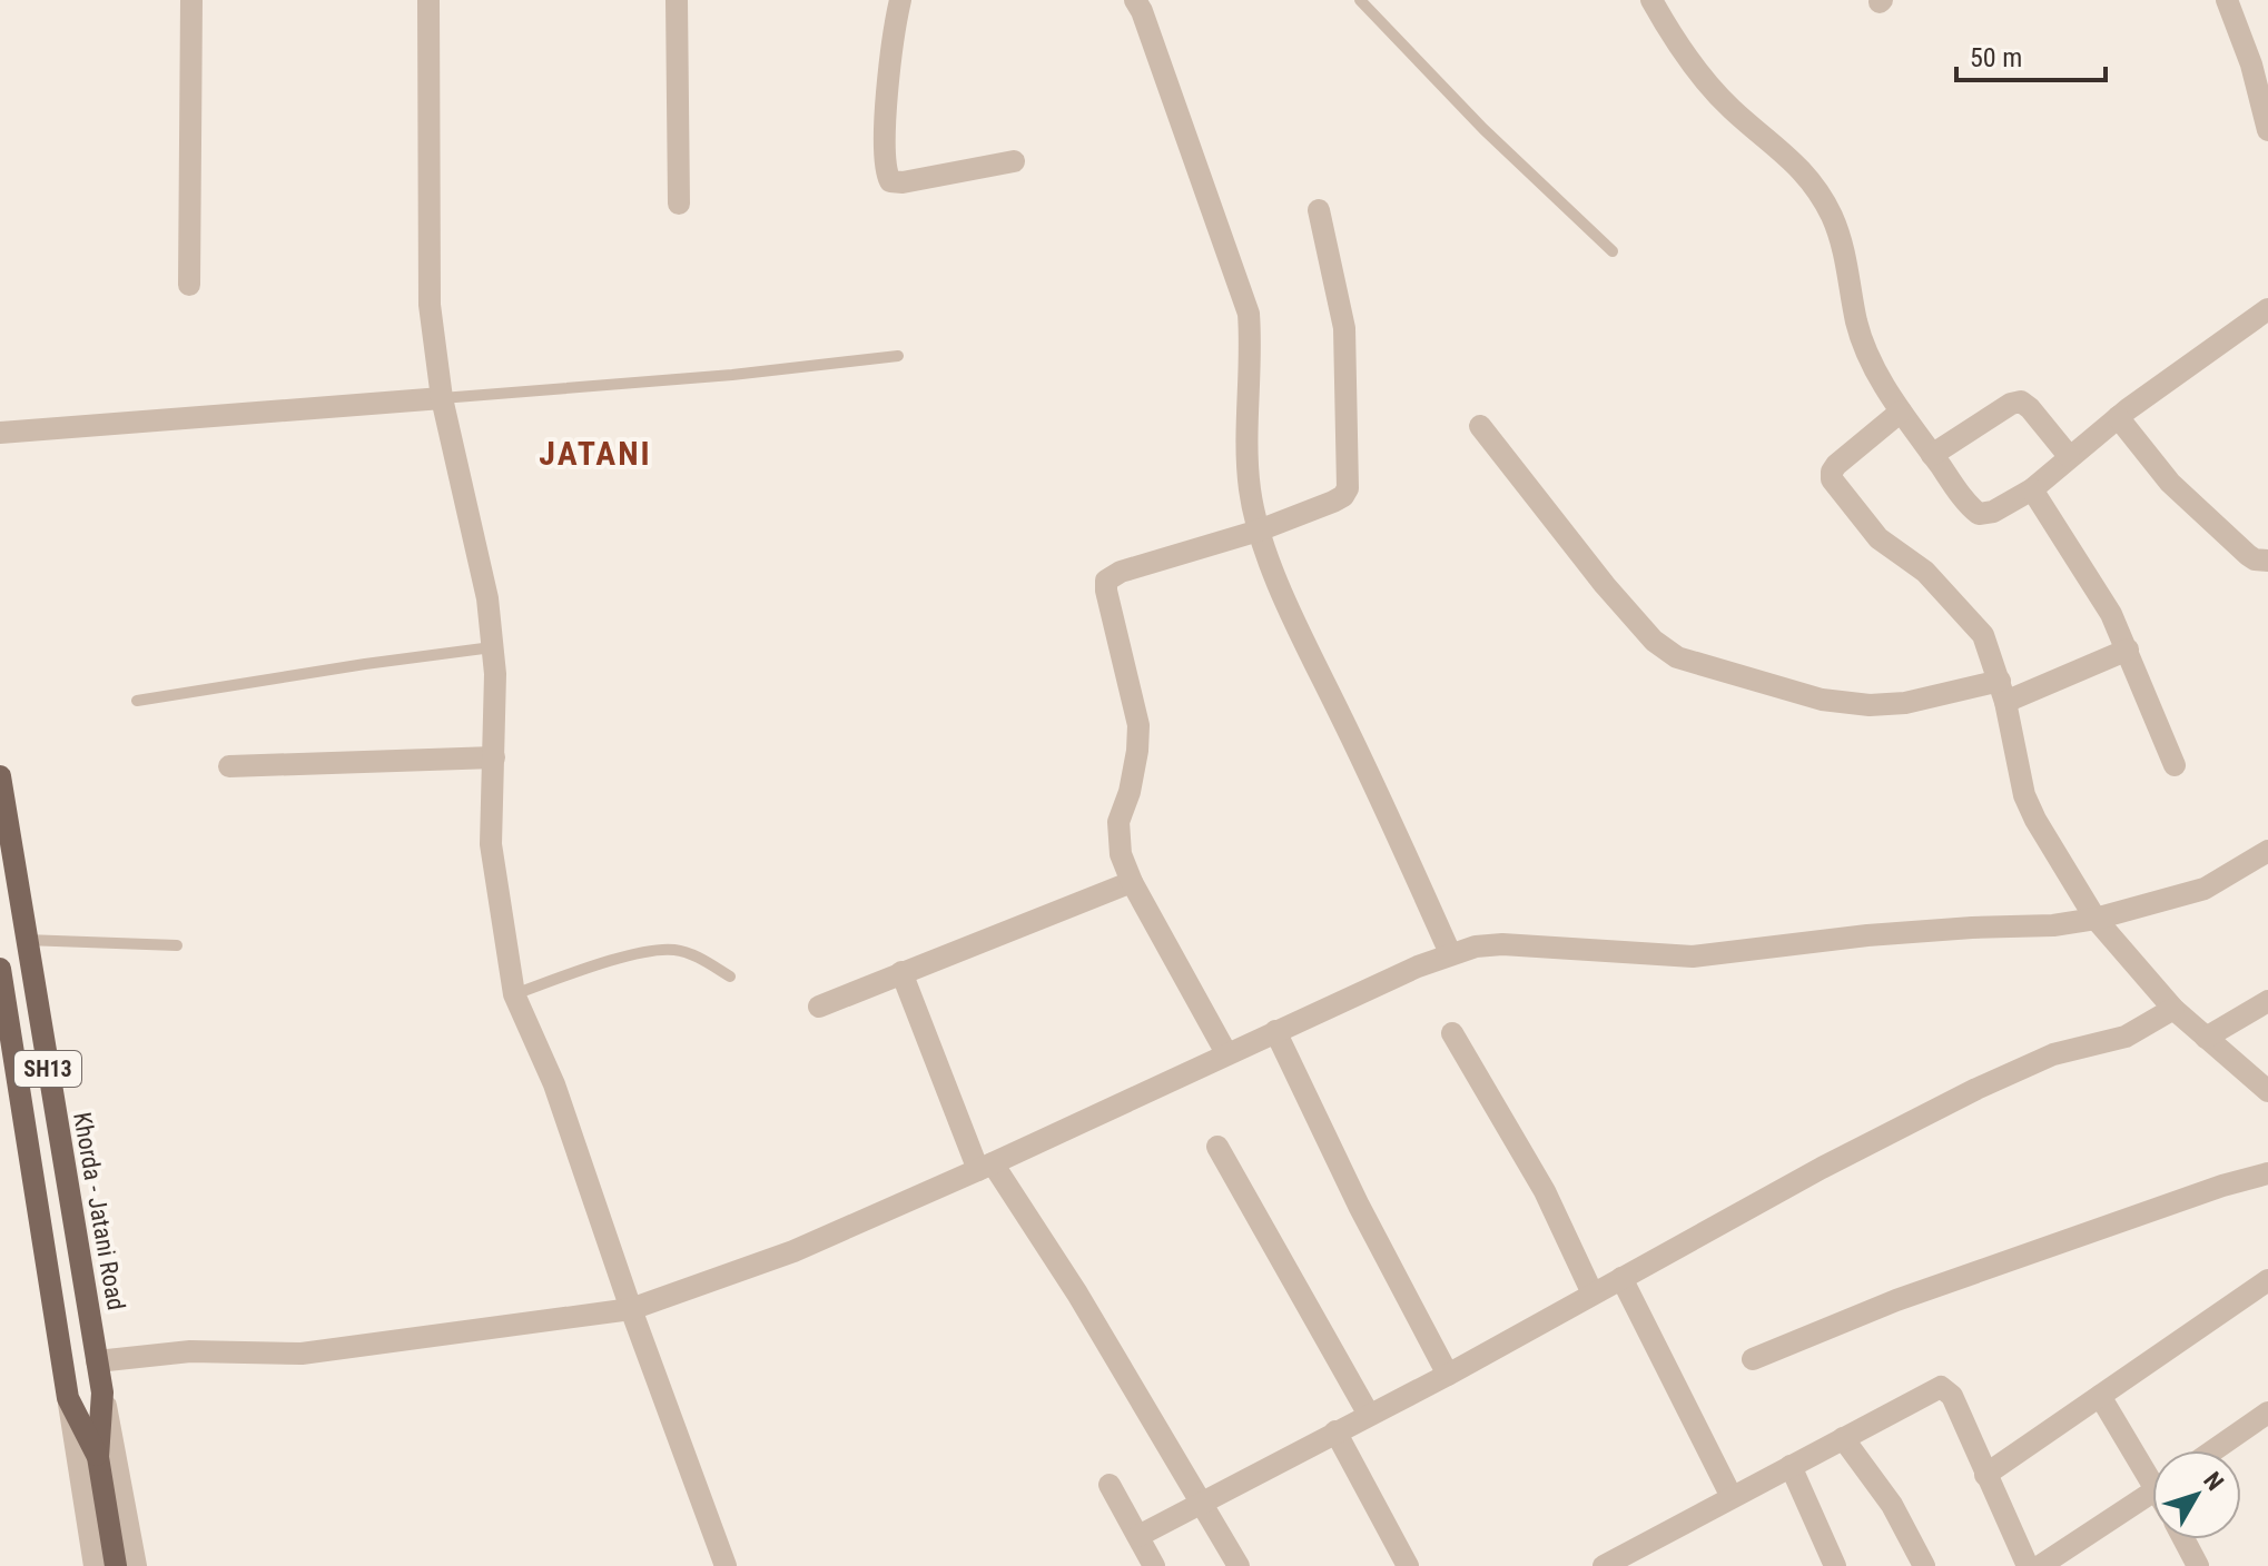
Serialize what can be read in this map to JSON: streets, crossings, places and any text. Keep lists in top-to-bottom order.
{
  "streets": {
    "main road": ["SH13", "Khorda - Jatani Road"]
  },
  "districts": ["JATANI"],
  "scale_bar": "50 m",
  "north": "top right"
}
